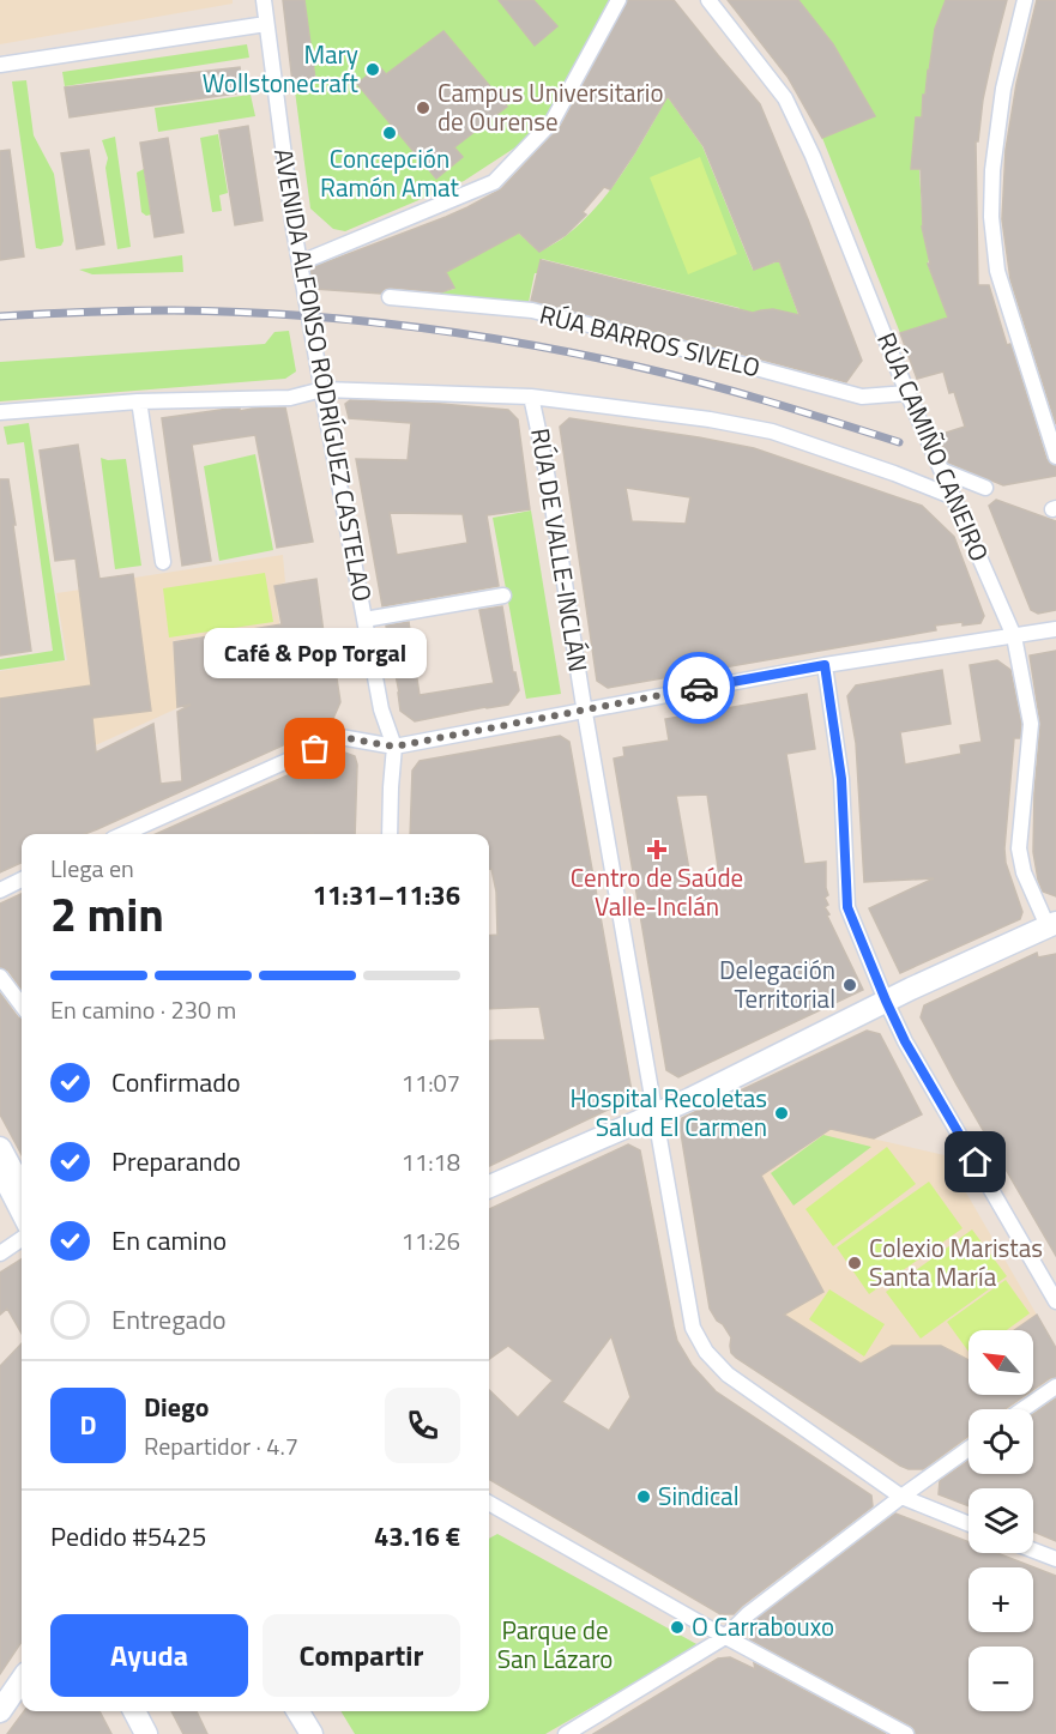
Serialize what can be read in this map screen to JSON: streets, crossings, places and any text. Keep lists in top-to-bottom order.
{
  "streets": {
    "street": [
      "RÚA BARROS SIVELO",
      "AVENIDA ALFONSO RODRÍGUEZ CASTELAO",
      "RÚA CAMIÑO CANEIRO",
      "RÚA DE VALLE-INCLÁN"
    ]
  },
  "crossings": [
    ["RÚA BARROS SIVELO", "RÚA CAMIÑO CANEIRO"]
  ],
  "parks": ["Parque de San Lázaro"],
  "places": {
    "other": [
      "Mary Wollstonecraft",
      "Campus Universitario de Ourense",
      "Concepción Ramón Amat",
      "Café & Pop Torgal",
      "Delegación Territorial",
      "Hospital Recoletas Salud El Carmen",
      "Colexio Maristas Santa María",
      "Sindical",
      "O Carrabouxo"
    ],
    "health": ["Centro de Saúde Valle-Inclán"]
  },
  "north": "top left",
  "page": {
    "bubble": "Café & Pop Torgal",
    "heading": ["2 min", "Llega en", "11:31–11:36"],
    "panel": [
      "Diego",
      "Repartidor · 4.7",
      "Pedido #5425",
      "43.16 €"
    ],
    "bar": "En camino · 230 m",
    "list": [
      ["Confirmado", "11:07"],
      ["Preparando", "11:18"],
      ["En camino", "11:26"],
      "Entregado"
    ],
    "map_buttons": ["+", "−"],
    "round": "D",
    "buttons": ["Ayuda", "Compartir"]
  }
}
